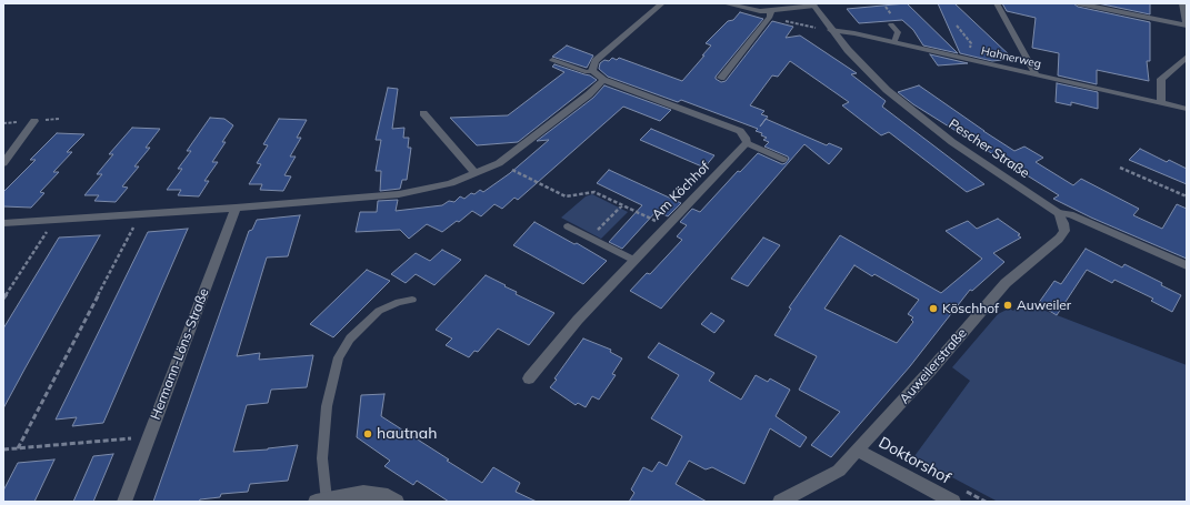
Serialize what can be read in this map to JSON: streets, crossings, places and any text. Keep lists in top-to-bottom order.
{
  "streets": {
    "street": [
      "Hahnerweg",
      "Pescher Straße",
      "Am Köchhof",
      "Hermann-Löns-Straße",
      "Auweilerstraße",
      "Doktorshof"
    ]
  },
  "crossings": [
    ["Hahnerweg", "Pescher Straße"],
    ["Pescher Straße", "Auweilerstraße"],
    ["Auweilerstraße", "Doktorshof"]
  ],
  "places": ["Auweiler", "Köschhof", "hautnah"]
}
